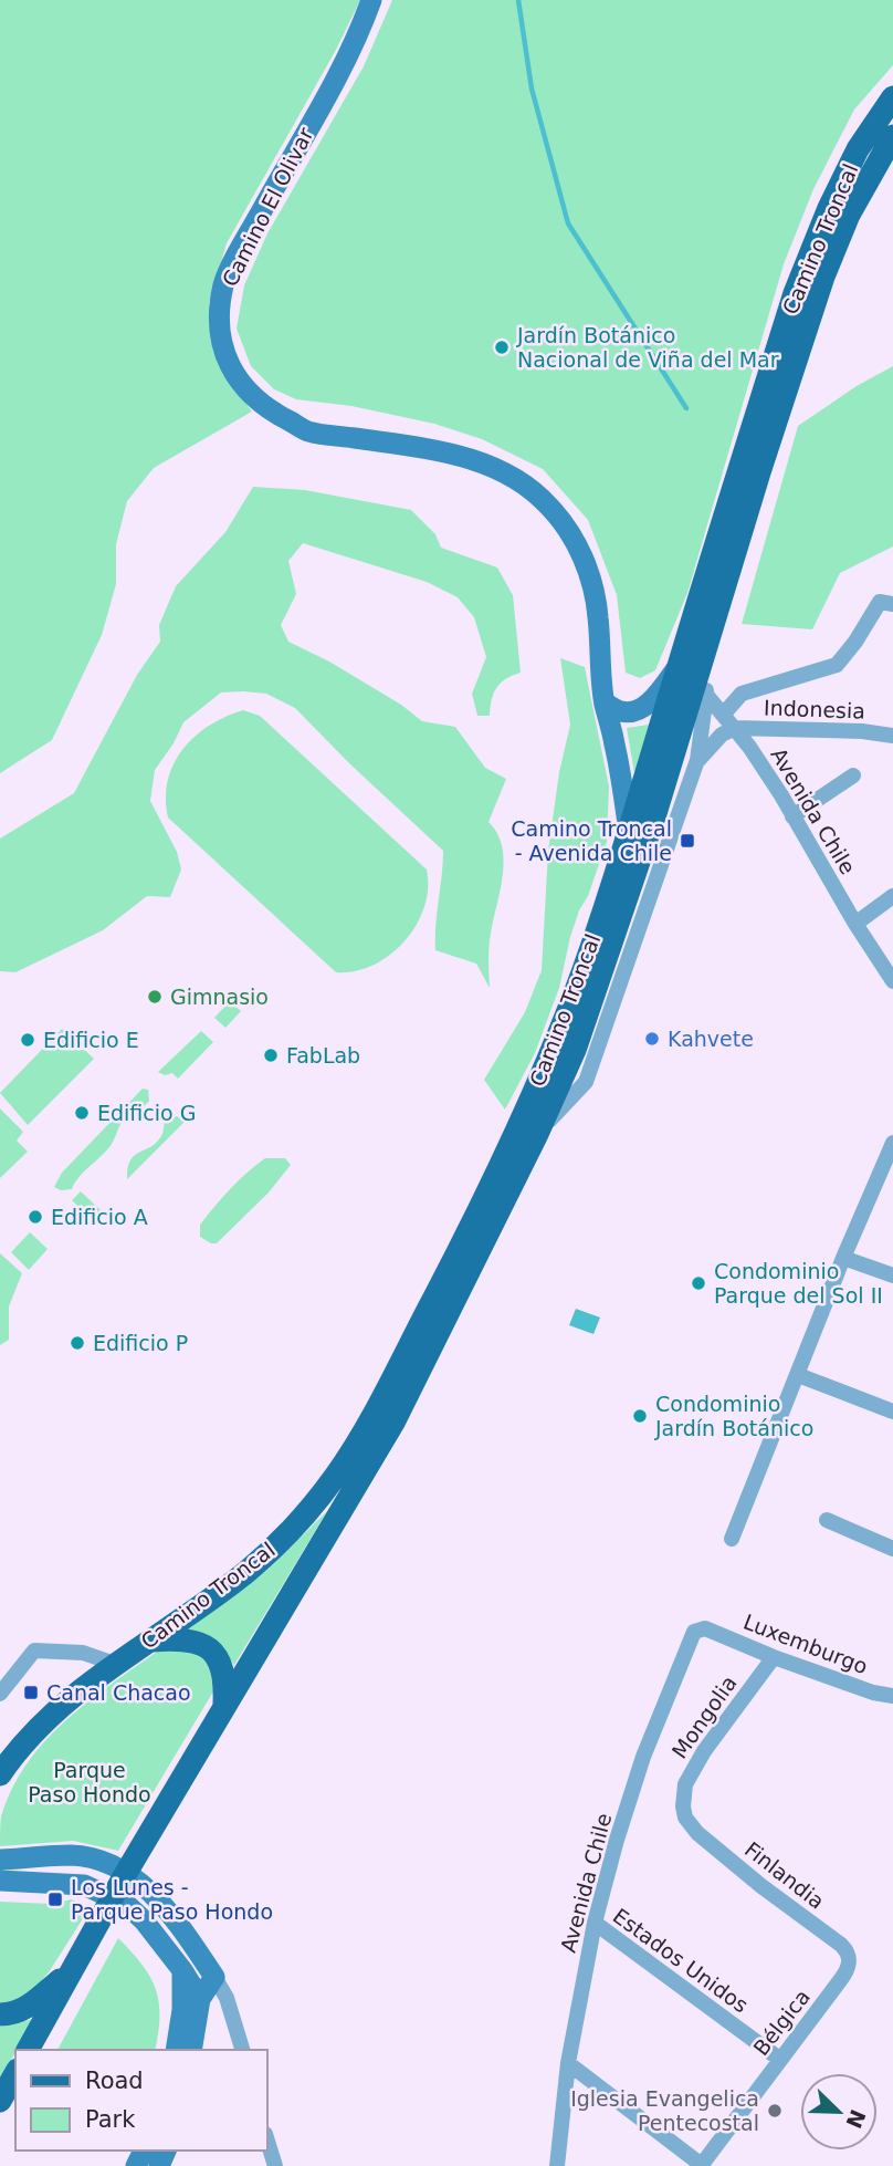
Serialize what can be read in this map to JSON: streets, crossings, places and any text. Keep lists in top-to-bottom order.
{
  "streets": {
    "main road": ["Camino El Olivar", "Camino Troncal"],
    "street": [
      "Indonesia",
      "Avenida Chile",
      "Luxemburgo",
      "Mongolia",
      "Finlandia",
      "Estados Unidos",
      "Bélgica"
    ]
  },
  "crossings": [
    ["Camino El Olivar", "Camino Troncal"],
    ["Camino Troncal", "Indonesia"],
    ["Camino Troncal", "Avenida Chile"],
    ["Indonesia", "Avenida Chile"],
    ["Avenida Chile", "Luxemburgo"],
    ["Avenida Chile", "Estados Unidos"],
    ["Luxemburgo", "Mongolia"],
    ["Mongolia", "Finlandia"],
    ["Finlandia", "Bélgica"],
    ["Estados Unidos", "Bélgica"]
  ],
  "parks": ["Parque Paso Hondo"],
  "places": {
    "other": [
      "Jardín Botánico Nacional de Viña del Mar",
      "Gimnasio",
      "Kahvete",
      "Edificio E",
      "FabLab",
      "Edificio G",
      "Edificio A",
      "Condominio Parque del Sol II",
      "Edificio P",
      "Condominio Jardín Botánico",
      "Iglesia Evangelica Pentecostal"
    ],
    "transit": ["Camino Troncal - Avenida Chile", "Canal Chacao", "Los Lunes - Parque Paso Hondo"]
  },
  "legend": ["Road", "Park"],
  "north": "bottom right"
}
